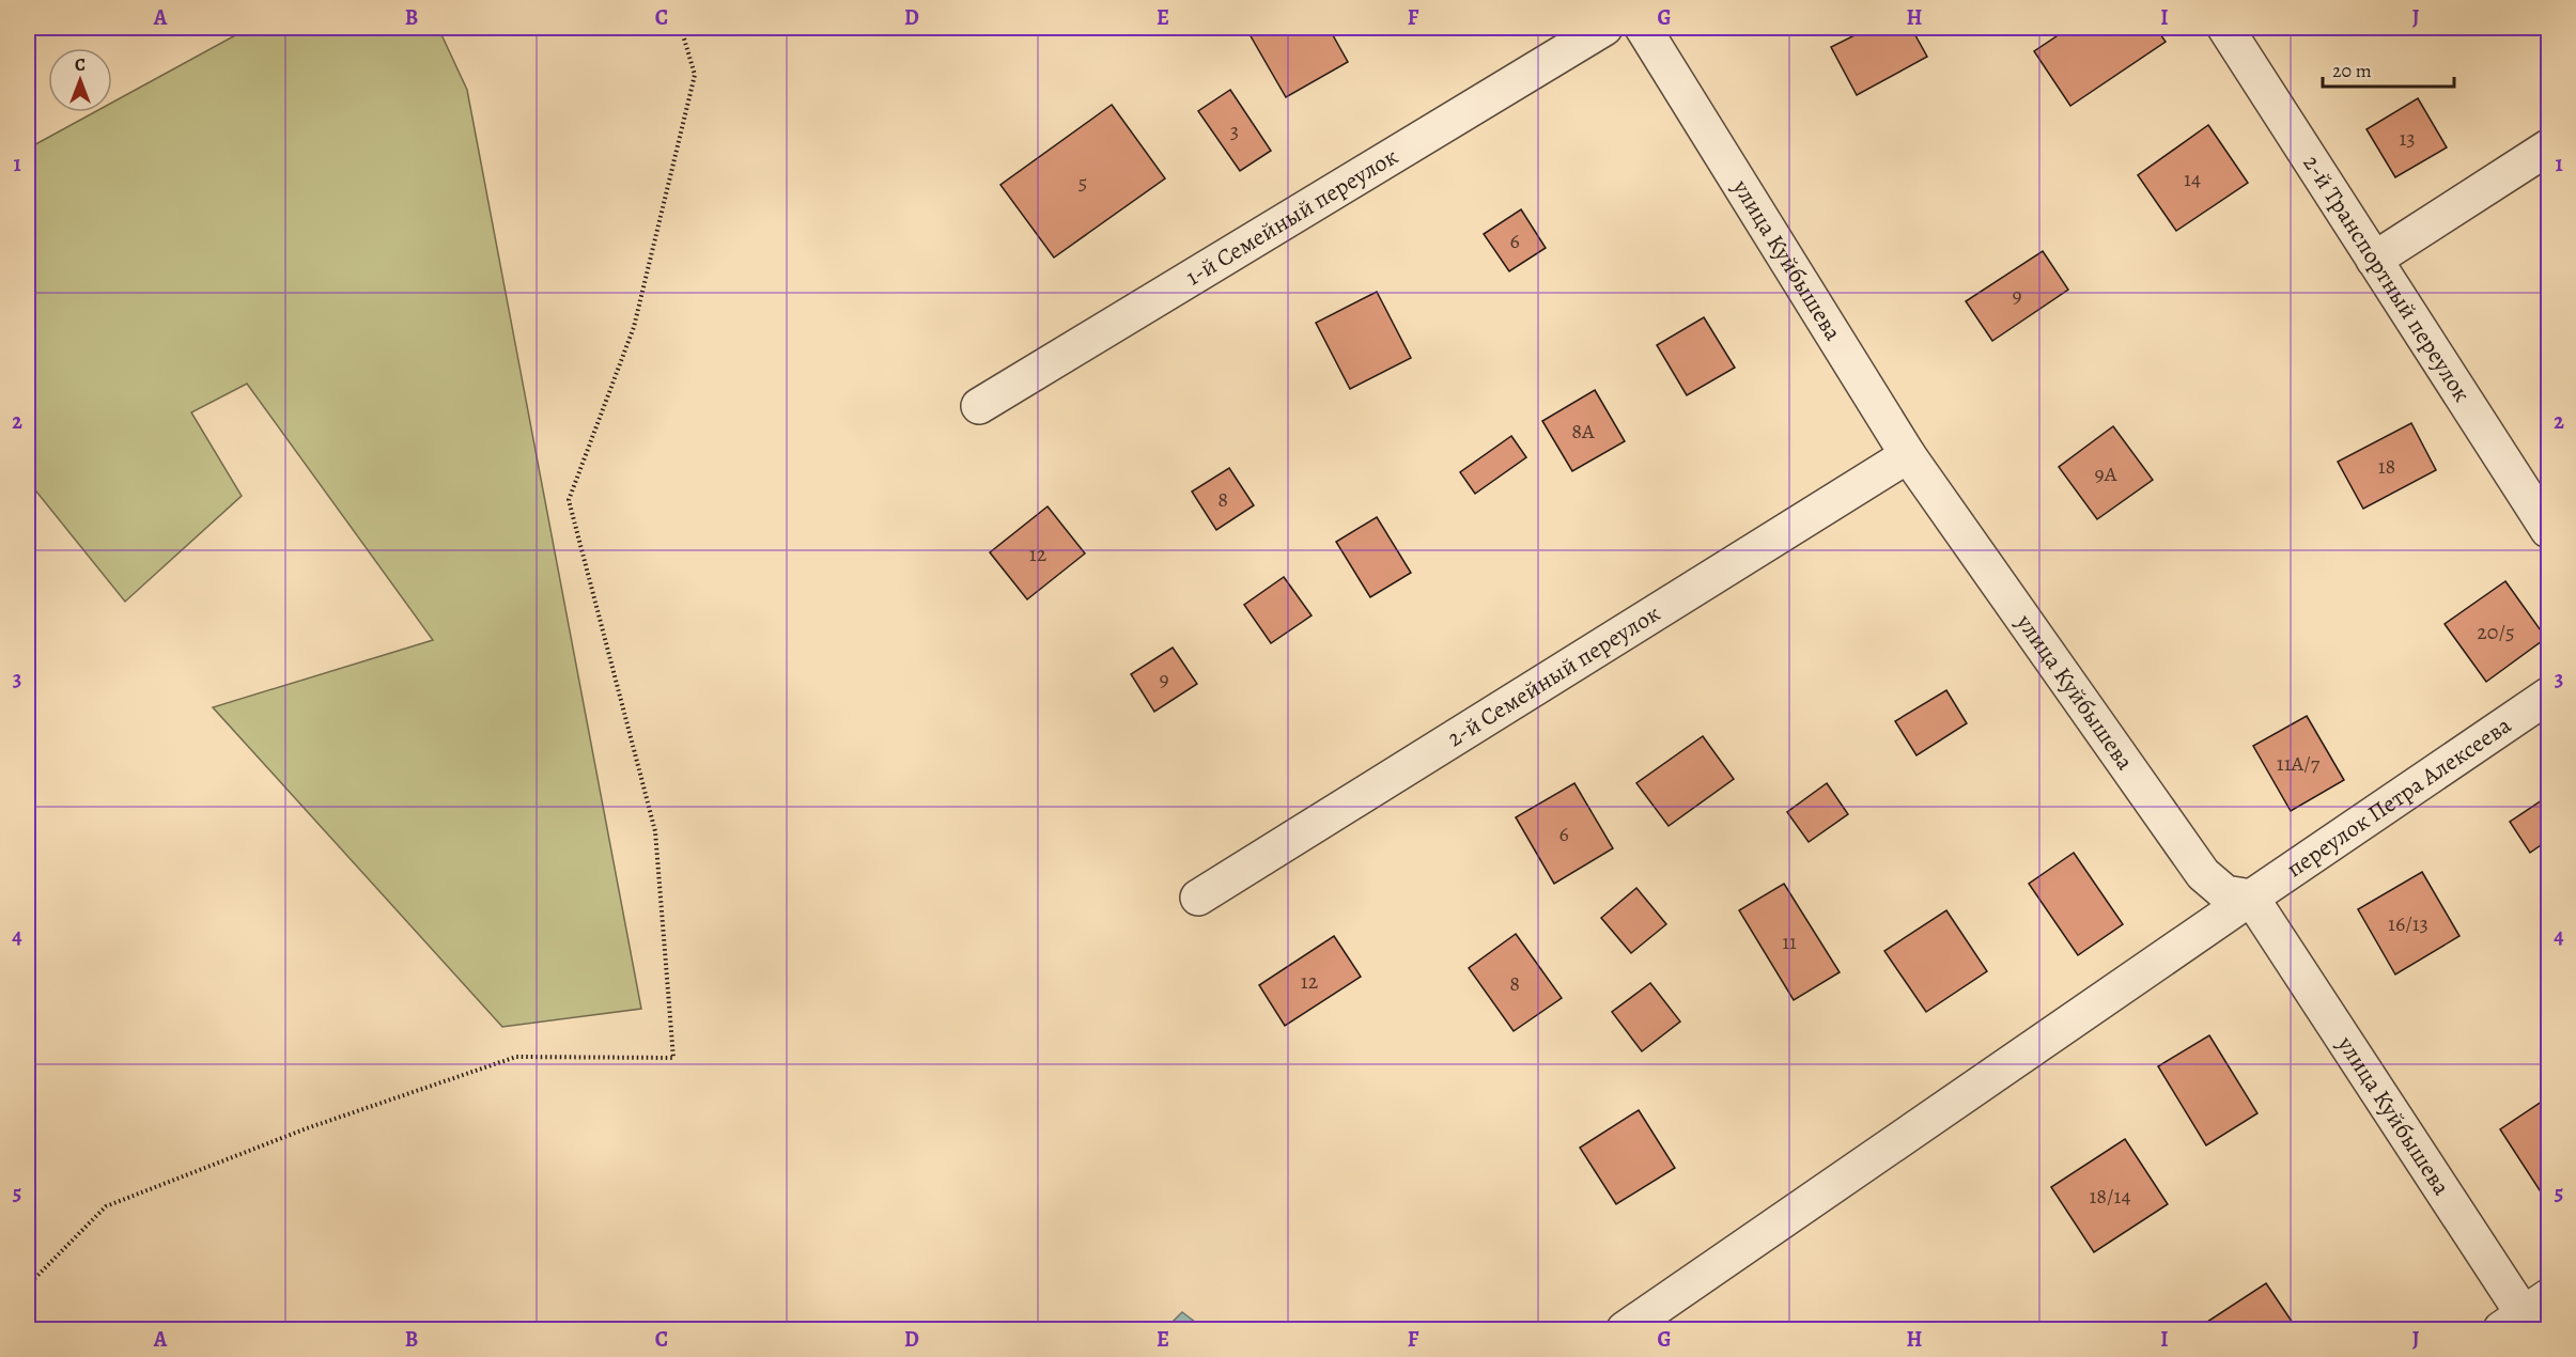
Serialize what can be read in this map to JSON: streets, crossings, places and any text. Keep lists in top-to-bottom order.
{
  "streets": {
    "street": [
      "1-й Семейный переулок",
      "улица Куйбышева",
      "2-й Транспортный переулок",
      "2-й Семейный переулок",
      "переулок Петра Алексеева"
    ]
  },
  "crossings": [
    ["улица Куйбышева", "2-й Семейный переулок"],
    ["улица Куйбышева", "переулок Петра Алексеева"]
  ],
  "house_numbers": [
    "3",
    "13",
    "14",
    "5",
    "6",
    "9",
    "8А",
    "18",
    "9А",
    "8",
    "12",
    "20/5",
    "9",
    "11А/7",
    "6",
    "16/13",
    "11",
    "12",
    "8",
    "18/14"
  ],
  "scale_bar": "20 m",
  "north": "top",
  "grid": {
    "columns": [
      "A",
      "B",
      "C",
      "D",
      "E",
      "F",
      "G",
      "H",
      "I",
      "J"
    ],
    "rows": [
      "1",
      "2",
      "3",
      "4",
      "5"
    ]
  }
}
